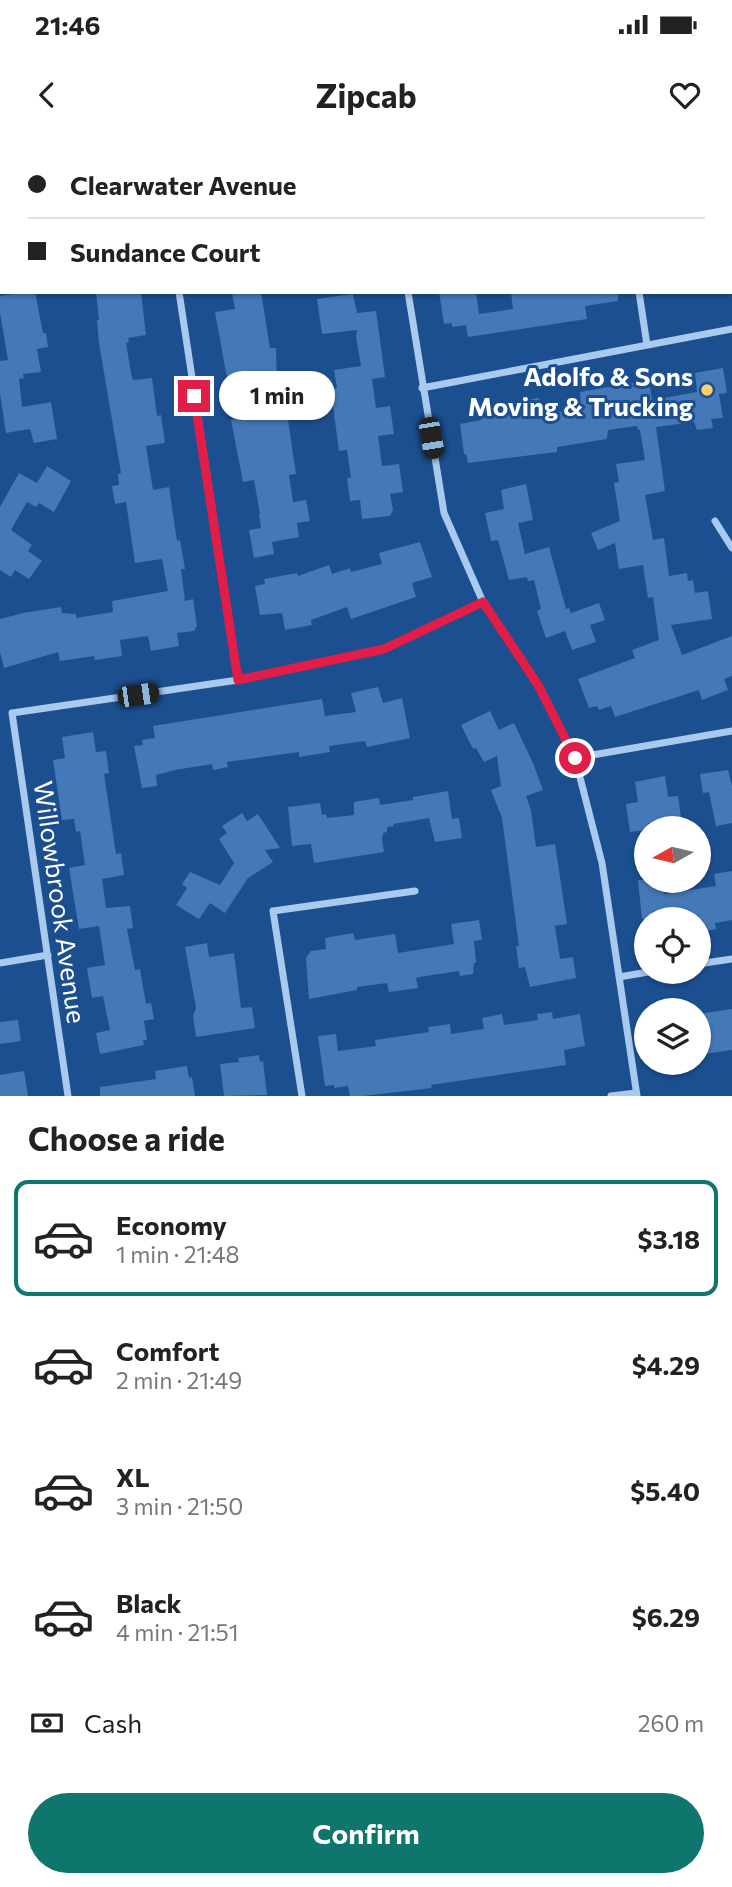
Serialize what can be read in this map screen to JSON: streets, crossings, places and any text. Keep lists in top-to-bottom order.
{
  "streets": {
    "street": ["Willowbrook Avenue"]
  },
  "places": ["Adolfo & Sons Moving & Trucking"],
  "north": "left",
  "page": {
    "status": "21:46",
    "header": "Zipcab",
    "banner": ["Clearwater Avenue", "Sundance Court"],
    "bubble": "1 min",
    "heading": "Choose a ride",
    "list": [
      {
        "name": "Economy",
        "note": "1 min · 21:48",
        "value": "$3.18"
      },
      {
        "name": "Comfort",
        "note": "2 min · 21:49",
        "value": "$4.29"
      },
      {
        "name": "XL",
        "note": "3 min · 21:50",
        "value": "$5.40"
      },
      {
        "name": "Black",
        "note": "4 min · 21:51",
        "value": "$6.29"
      }
    ],
    "pay": ["Cash", "260 m"],
    "buttons": "Confirm"
  }
}
